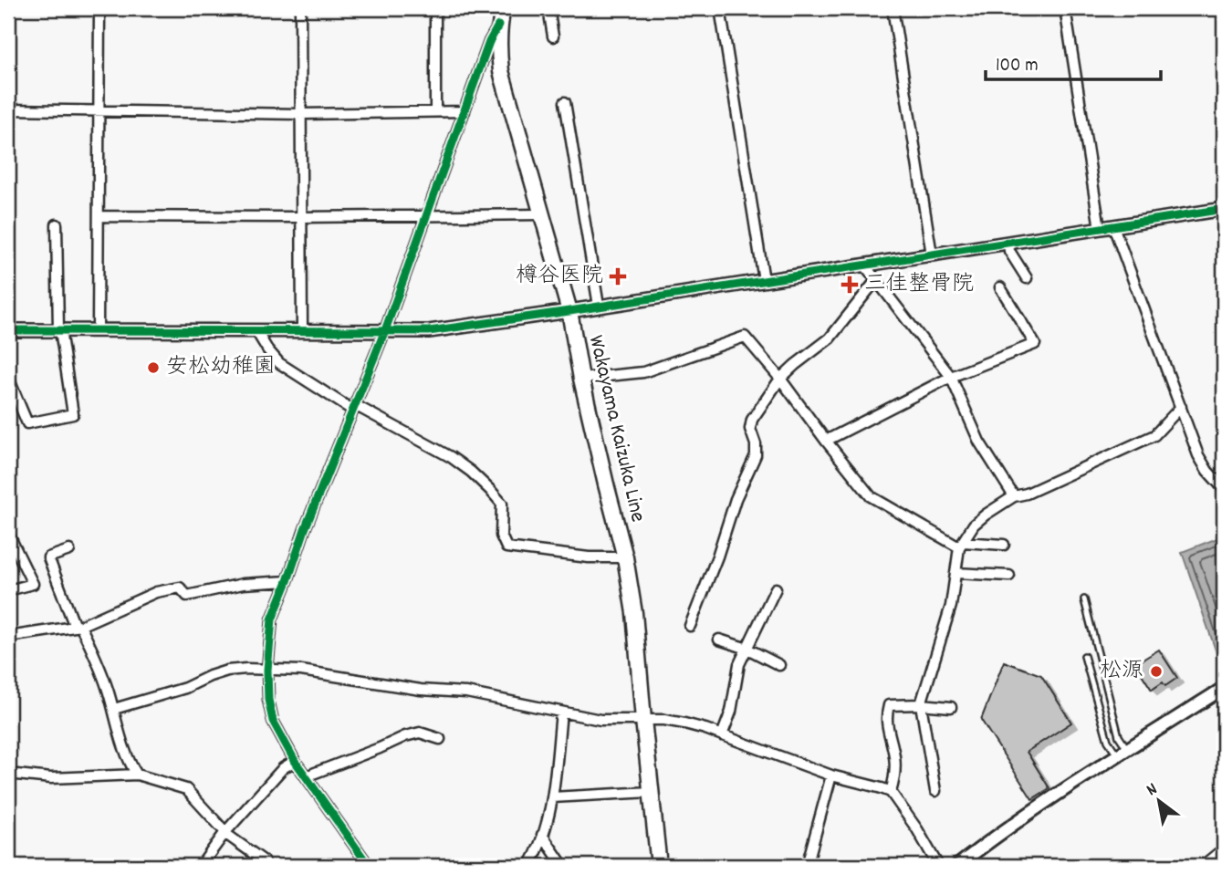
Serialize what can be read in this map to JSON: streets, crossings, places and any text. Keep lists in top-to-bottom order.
{
  "streets": {
    "main road": ["Wakayama Kaizuka Line"]
  },
  "places": {
    "health": ["樽谷医院", "三佳整骨院"],
    "other": ["安松幼稚園", "松源"]
  },
  "scale_bar": "100 m",
  "north": "top left"
}
